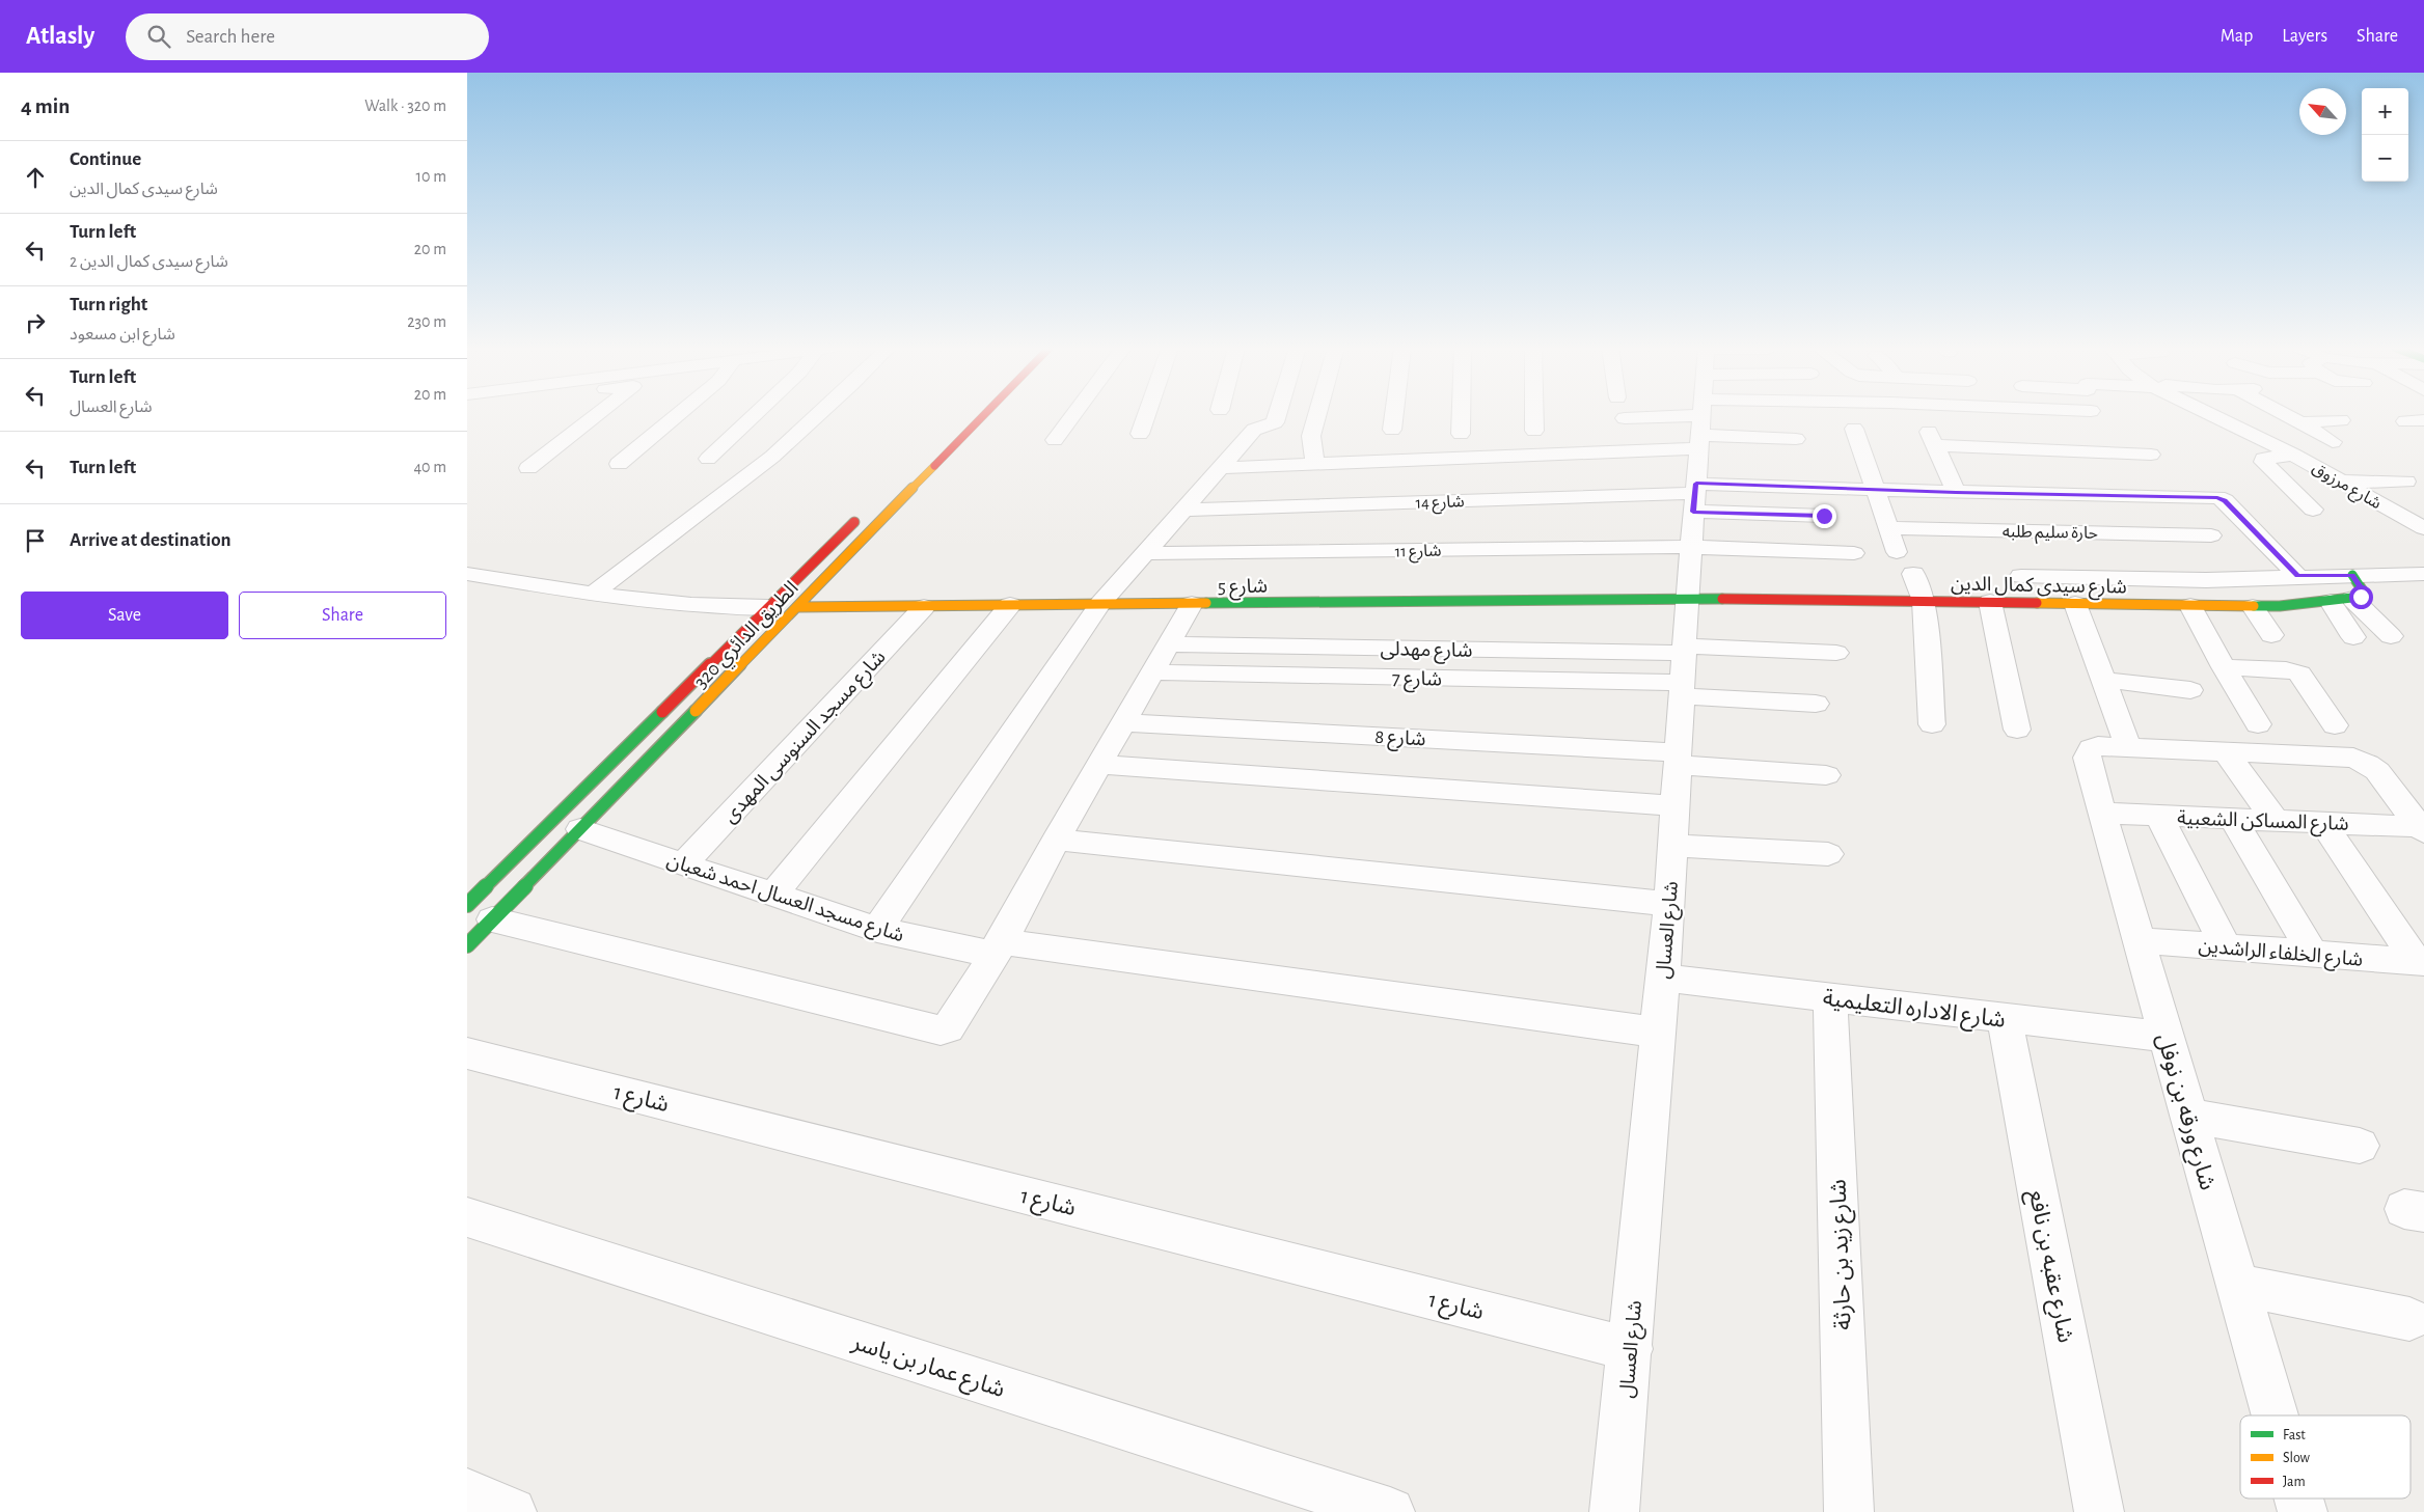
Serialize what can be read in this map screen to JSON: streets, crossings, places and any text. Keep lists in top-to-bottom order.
{
  "streets": {
    "main road": ["شارع سيدى كمال الدين", "شارع 5", "الطريق الدائري 320"],
    "street": [
      "شارع مرزوق",
      "شارع 14",
      "حارة سليم طلبه",
      "شارع 11",
      "شارع مهدلى",
      "شارع 7",
      "شارع مسجد السنوسى المهدى",
      "شارع 8",
      "شارع المساكن الشعبية",
      "شارع مسجد العسال احمد شعبان",
      "شارع العسال",
      "شارع الخلفاء الراشدين",
      "شارع الاداره التعليمية",
      "شارع 1",
      "شارع ورقه بن نوفل",
      "شارع زيد بن حارثة",
      "شارع عقبه بن نافع",
      "شارع عمار بن ياسر"
    ]
  },
  "crossings": [
    ["شارع 14", "شارع العسال"],
    ["شارع 11", "شارع العسال"],
    ["شارع سيدى كمال الدين", "شارع 5"],
    ["شارع سيدى كمال الدين", "شارع العسال"],
    ["شارع 5", "الطريق الدائري 320"],
    ["شارع 5", "شارع مسجد السنوسى المهدى"],
    ["شارع 5", "شارع العسال"],
    ["الطريق الدائري 320", "شارع مسجد العسال احمد شعبان"],
    ["شارع مهدلى", "شارع 7"],
    ["شارع مهدلى", "شارع العسال"],
    ["شارع 7", "شارع العسال"],
    ["شارع مسجد السنوسى المهدى", "شارع مسجد العسال احمد شعبان"],
    ["شارع 8", "شارع العسال"],
    ["شارع المساكن الشعبية", "شارع ورقه بن نوفل"],
    ["شارع مسجد العسال احمد شعبان", "شارع العسال"],
    ["شارع العسال", "شارع الاداره التعليمية"],
    ["شارع العسال", "شارع 1"],
    ["شارع الخلفاء الراشدين", "شارع ورقه بن نوفل"],
    ["شارع الاداره التعليمية", "شارع ورقه بن نوفل"],
    ["شارع الاداره التعليمية", "شارع زيد بن حارثة"],
    ["شارع الاداره التعليمية", "شارع عقبه بن نافع"]
  ],
  "legend": ["Fast", "Slow", "Jam"],
  "north": "top left",
  "page": {
    "header": "Atlasly",
    "search": "Search here",
    "nav": ["Map", "Layers", "Share"],
    "heading": ["4 min", "Walk · 320 m"],
    "map_buttons": ["+", "−"],
    "list": [
      ["Continue", "شارع سيدى كمال الدين", "10 m"],
      ["Turn left", "شارع سيدى كمال الدين 2", "20 m"],
      ["Turn right", "شارع ابن مسعود", "230 m"],
      ["Turn left", "شارع العسال", "20 m"],
      ["Turn left", "40 m"],
      "Arrive at destination"
    ],
    "buttons": ["Save", "Share"]
  }
}
